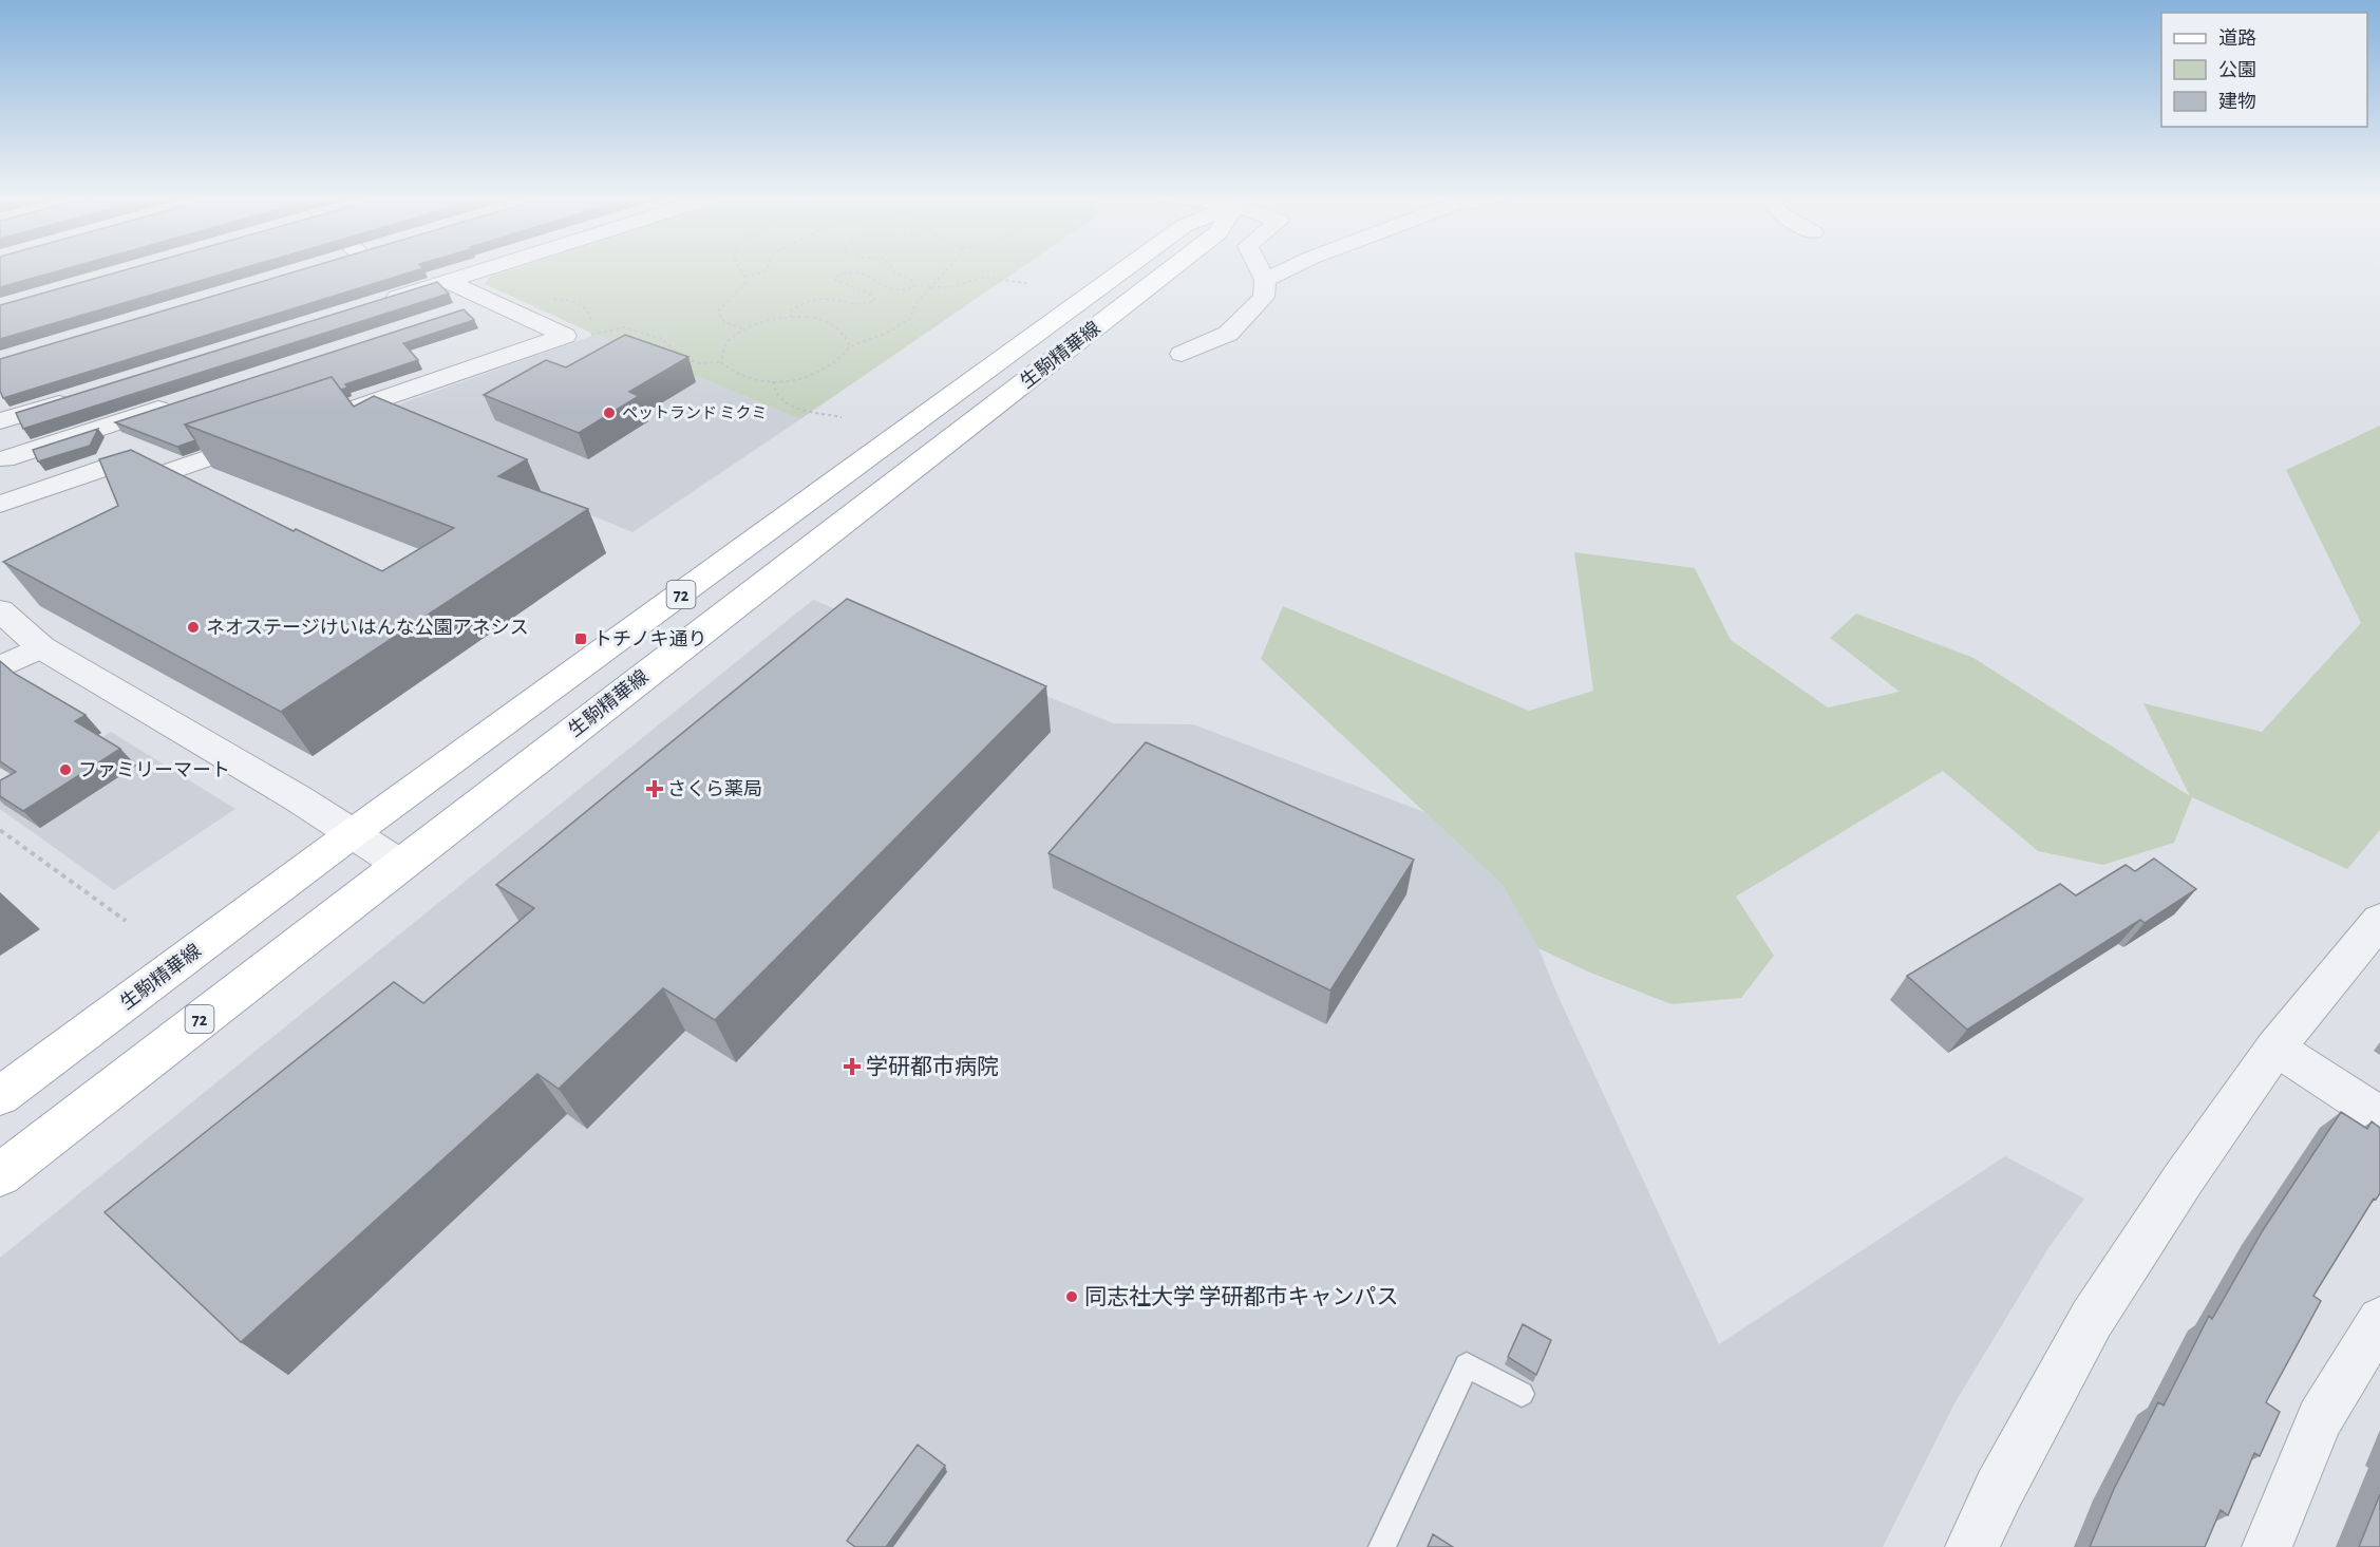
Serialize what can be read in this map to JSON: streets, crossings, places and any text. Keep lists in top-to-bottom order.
{
  "streets": {
    "main road": ["生駒精華線", "72"]
  },
  "places": {
    "other": [
      "ペットランド ミクミ",
      "ネオステージけいはんな公園アネシス",
      "ファミリーマート",
      "同志社大学 学研都市キャンパス"
    ],
    "transit": ["トチノキ通り"],
    "health": ["さくら薬局", "学研都市病院"]
  },
  "legend": ["道路", "公園", "建物"]
}
